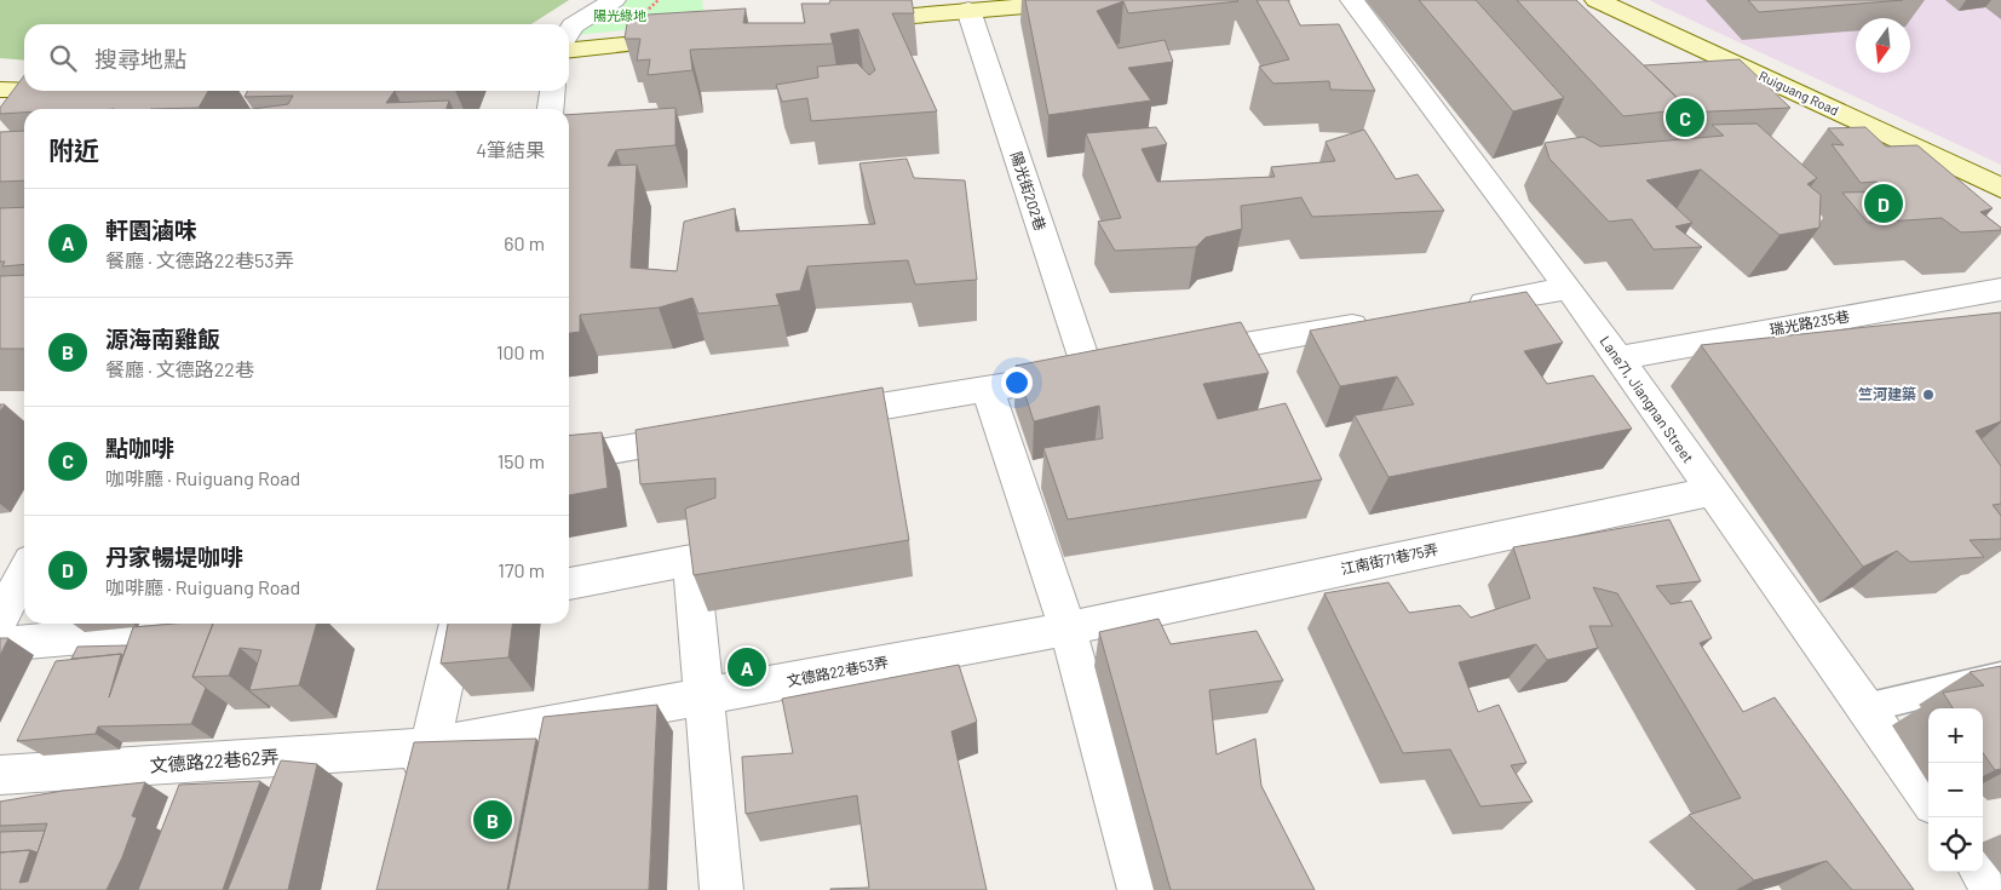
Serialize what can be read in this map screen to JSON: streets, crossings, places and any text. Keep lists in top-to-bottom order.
{
  "streets": {
    "street": [
      "Ruiguang Road",
      "陽光街202巷",
      "瑞光路235巷",
      "Lane71, Jiangnan Street",
      "江南街71巷75弄",
      "文德路22巷53弄",
      "文德路22巷62弄"
    ]
  },
  "crossings": [
    ["瑞光路235巷", "Lane71, Jiangnan Street"],
    ["Lane71, Jiangnan Street", "江南街71巷75弄"],
    ["江南街71巷75弄", "文德路22巷53弄"],
    ["文德路22巷53弄", "文德路22巷62弄"]
  ],
  "parks": ["陽光綠地"],
  "places": ["竺河建築"],
  "north": "bottom",
  "page": {
    "search": "搜尋地點",
    "pins": [
      "C",
      "D",
      "A",
      "B"
    ],
    "heading": ["附近", "4筆結果"],
    "list": [
      {
        "mark": "A",
        "name": "軒園滷味",
        "note": "餐廳 · 文德路22巷53弄",
        "value": "60 m"
      },
      {
        "mark": "B",
        "name": "源海南雞飯",
        "note": "餐廳 · 文德路22巷",
        "value": "100 m"
      },
      {
        "mark": "C",
        "name": "點咖啡",
        "note": "咖啡廳 · Ruiguang Road",
        "value": "150 m"
      },
      {
        "mark": "D",
        "name": "丹家暢堤咖啡",
        "note": "咖啡廳 · Ruiguang Road",
        "value": "170 m"
      }
    ],
    "map_buttons": ["+", "−"]
  }
}
